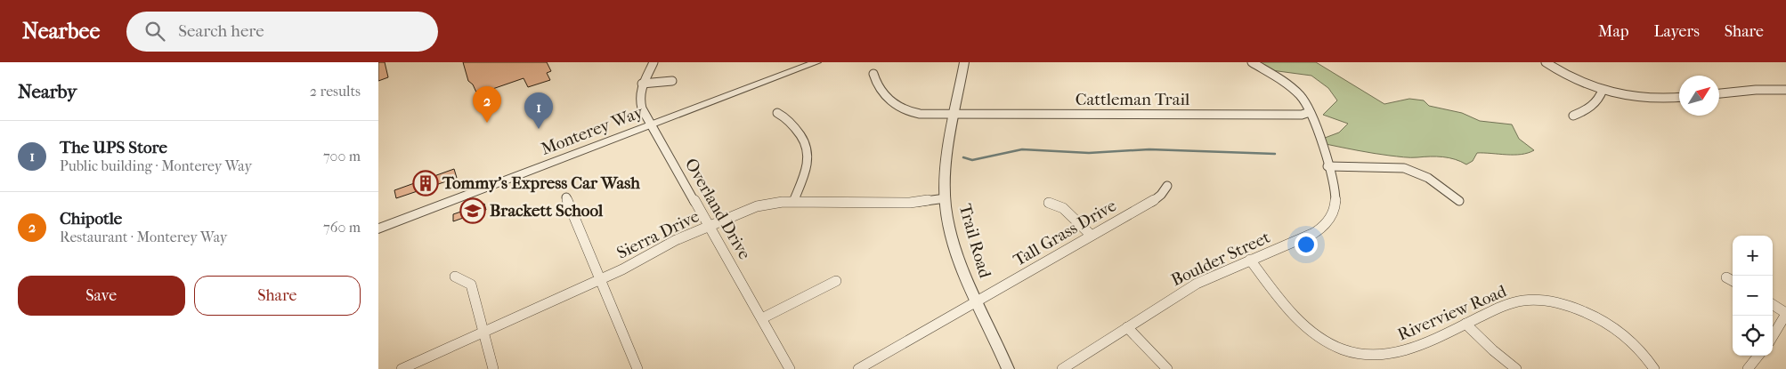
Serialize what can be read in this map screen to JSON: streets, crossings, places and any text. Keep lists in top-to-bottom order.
{
  "streets": {
    "street": [
      "Cattleman Trail",
      "Monterey Way",
      "Overland Drive",
      "Tall Grass Drive",
      "Sierra Drive",
      "Trail Road",
      "Boulder Street",
      "Riverview Road"
    ]
  },
  "crossings": [
    ["Cattleman Trail", "Trail Road"],
    ["Cattleman Trail", "Boulder Street"],
    ["Monterey Way", "Overland Drive"],
    ["Overland Drive", "Sierra Drive"],
    ["Tall Grass Drive", "Trail Road"],
    ["Sierra Drive", "Trail Road"],
    ["Boulder Street", "Riverview Road"]
  ],
  "places": {
    "building": ["Tommy's Express Car Wash"],
    "school or university": ["Brackett School"]
  },
  "north": "top right",
  "page": {
    "header": "Nearbee",
    "search": "Search here",
    "nav": ["Map", "Layers", "Share"],
    "heading": ["Nearby", "2 results"],
    "pins": ["2", "1"],
    "list": [
      {
        "mark": "1",
        "name": "The UPS Store",
        "note": "Public building · Monterey Way",
        "value": "700 m"
      },
      {
        "mark": "2",
        "name": "Chipotle",
        "note": "Restaurant · Monterey Way",
        "value": "760 m"
      }
    ],
    "map_buttons": ["+", "−"],
    "buttons": ["Save", "Share"]
  }
}
